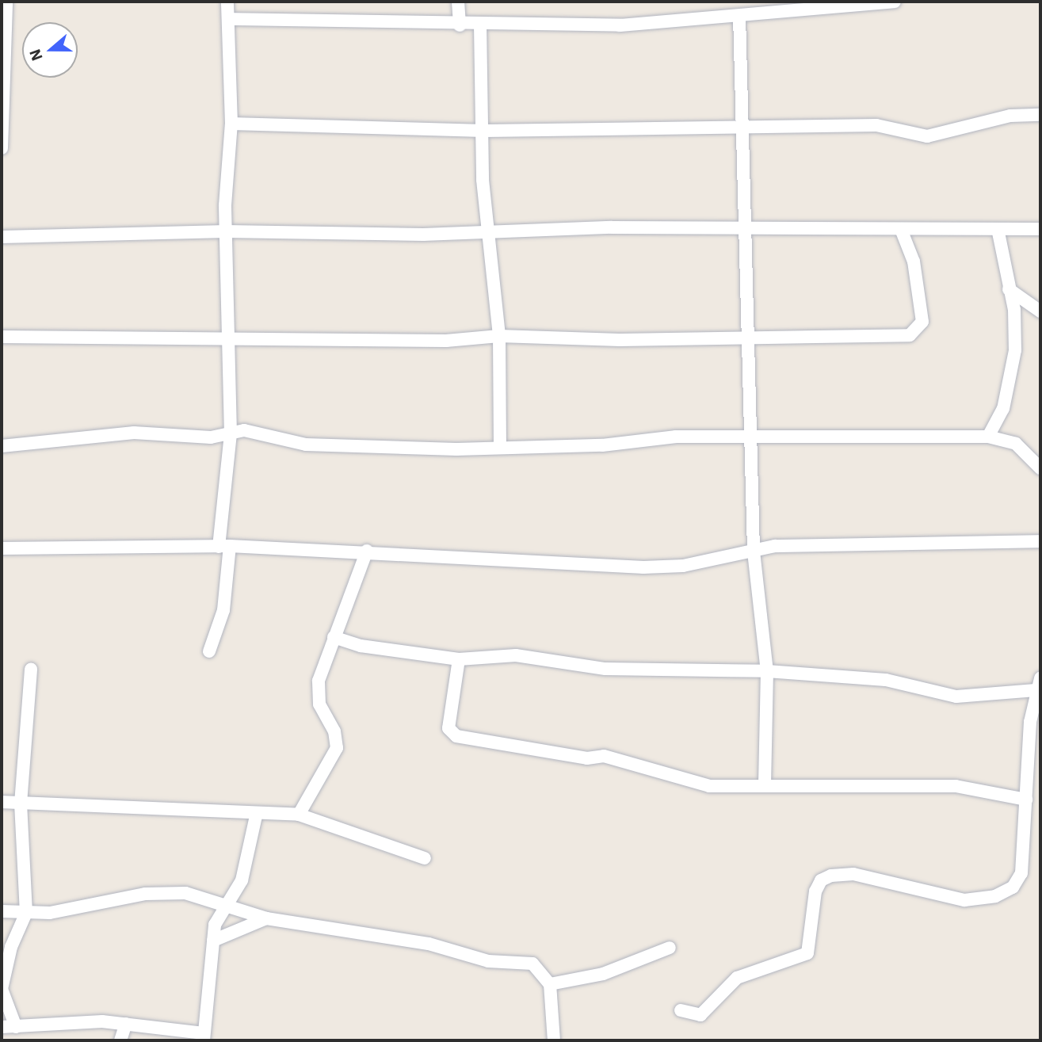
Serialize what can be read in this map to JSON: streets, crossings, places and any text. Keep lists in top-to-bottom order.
{
  "north": "left"
}
